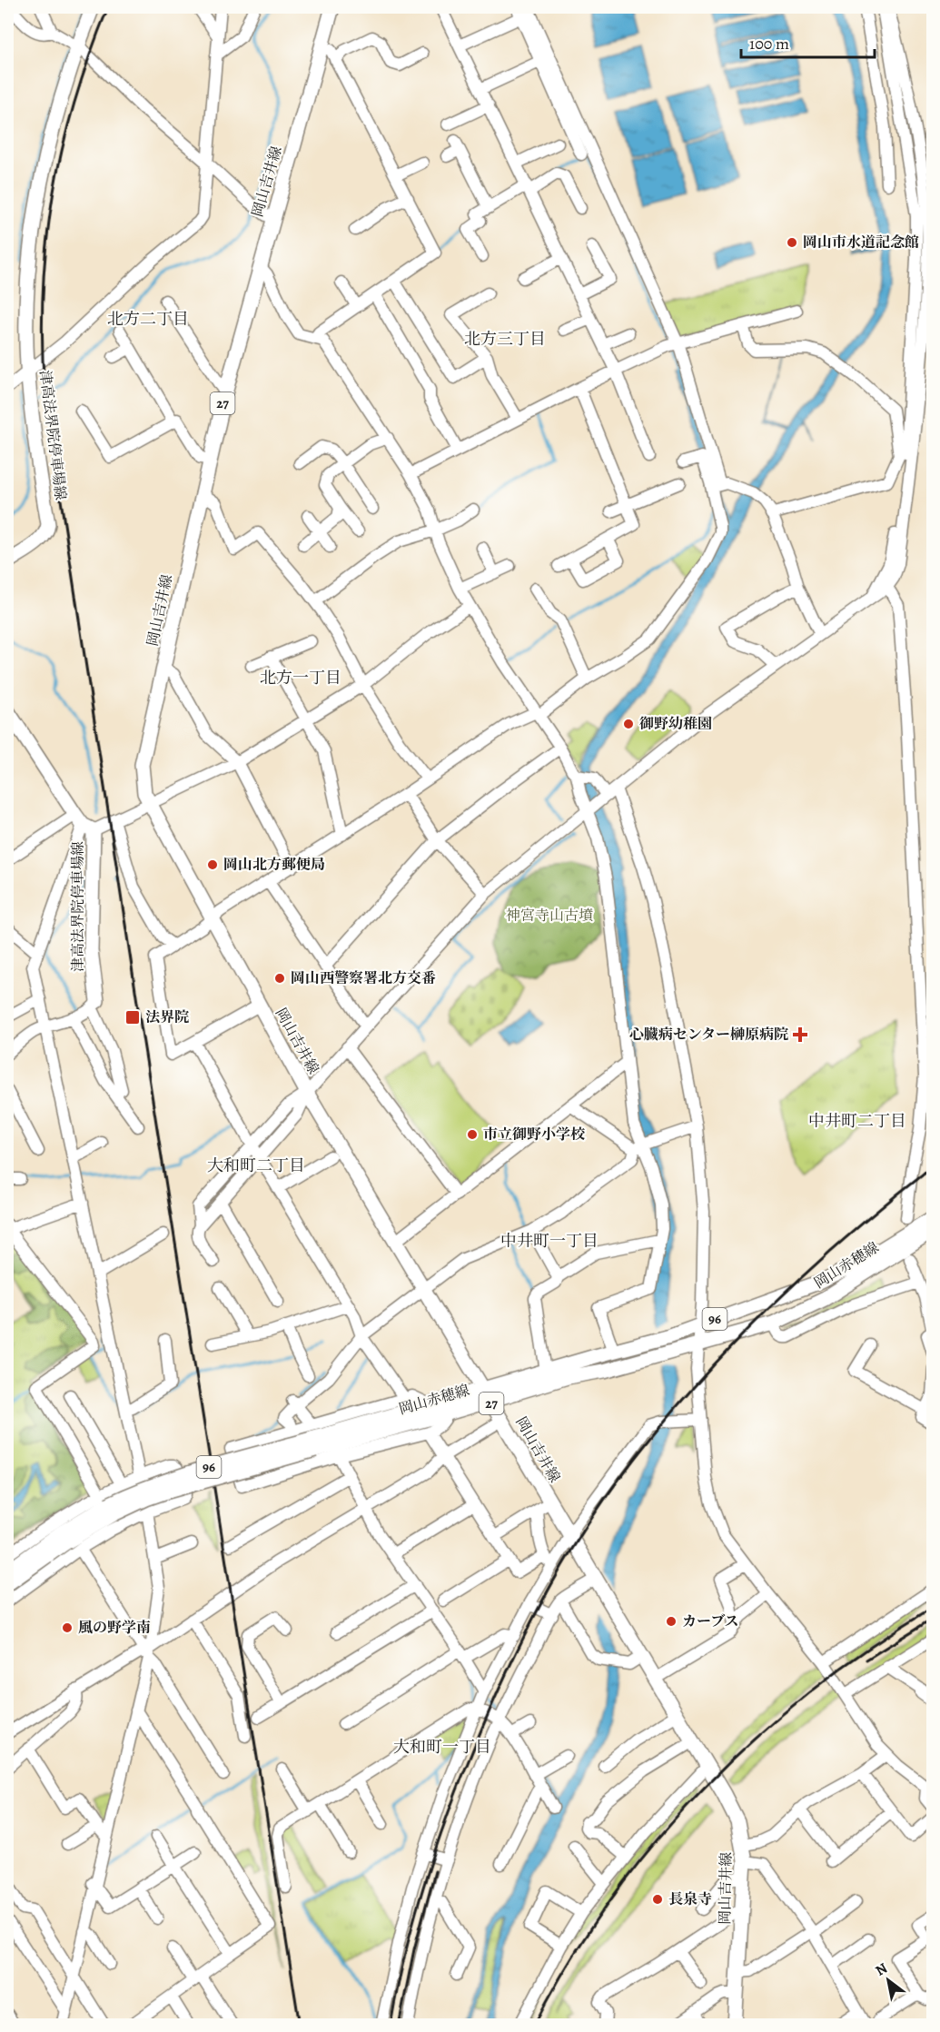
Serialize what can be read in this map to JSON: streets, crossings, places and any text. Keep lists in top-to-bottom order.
{
  "streets": {
    "main road": [
      "岡山吉井線",
      "27",
      "津高法界院停車場線",
      "岡山赤穂線",
      "96"
    ]
  },
  "crossings": [
    ["岡山吉井線", "岡山赤穂線"]
  ],
  "districts": [
    "北方二丁目",
    "北方三丁目",
    "北方一丁目",
    "中井町二丁目",
    "大和町二丁目",
    "中井町一丁目",
    "大和町一丁目"
  ],
  "parks": ["神宮寺山古墳"],
  "places": {
    "other": [
      "岡山市水道記念館",
      "御野幼稚園",
      "岡山北方郵便局",
      "岡山西警察署北方交番",
      "市立御野小学校",
      "カーブス",
      "風の野学南",
      "長泉寺"
    ],
    "transit": ["法界院"],
    "health": ["心臓病センター榊原病院"]
  },
  "scale_bar": "100 m",
  "north": "top left"
}
